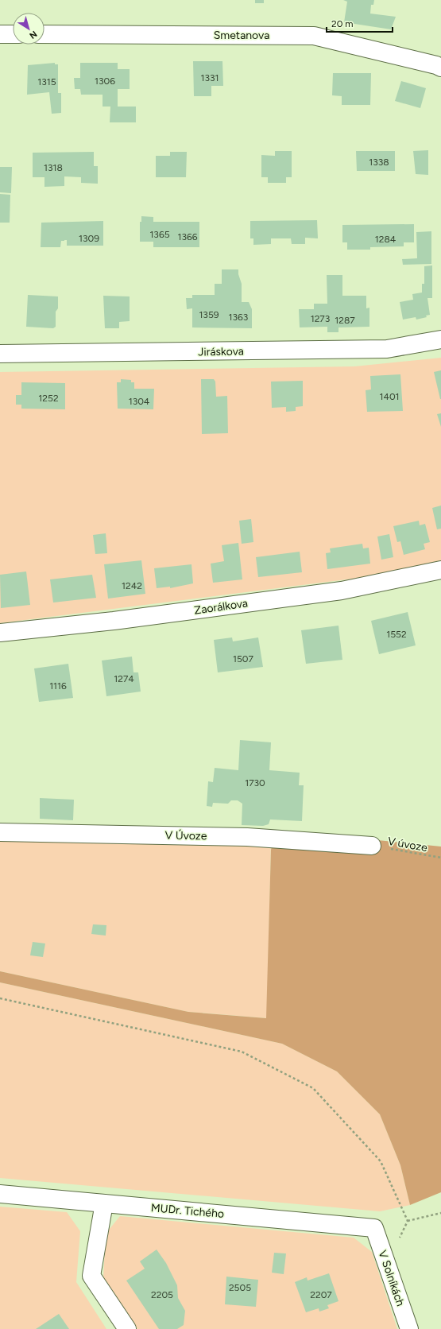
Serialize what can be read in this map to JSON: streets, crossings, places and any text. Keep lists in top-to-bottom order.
{
  "streets": {
    "street": [
      "Smetanova",
      "Jiráskova",
      "Zaorálkova",
      "V Úvoze",
      "MUDr. Tichého",
      "V Solníkách"
    ],
    "path": ["V úvoze"]
  },
  "crossings": [
    ["V Úvoze", "V úvoze"],
    ["MUDr. Tichého", "V Solníkách"]
  ],
  "house_numbers": [
    "1331",
    "1306",
    "1315",
    "1338",
    "1318",
    "1365",
    "1366",
    "1309",
    "1284",
    "1359",
    "1363",
    "1273",
    "1287",
    "1401",
    "1252",
    "1304",
    "1242",
    "1552",
    "1507",
    "1274",
    "1116",
    "1730",
    "2505",
    "2205",
    "2207"
  ],
  "scale_bar": "20 m",
  "north": "bottom right"
}
